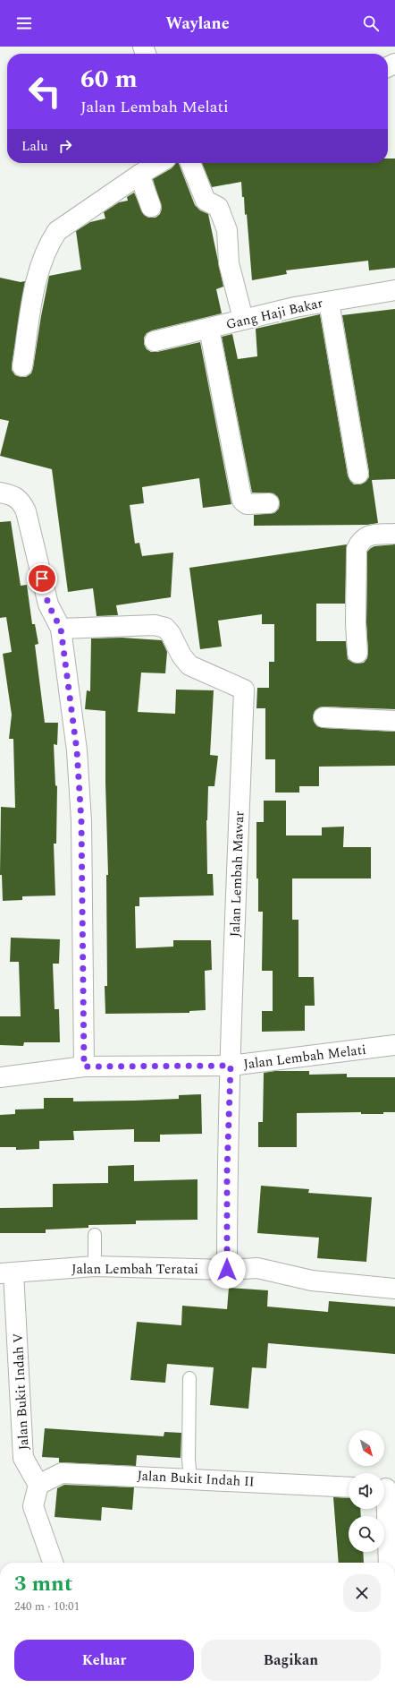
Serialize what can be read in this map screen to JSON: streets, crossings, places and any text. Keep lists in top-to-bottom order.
{
  "streets": {
    "street": [
      "Gang Haji Bakar",
      "Jalan Lembah Mawar",
      "Jalan Lembah Melati",
      "Jalan Lembah Teratai",
      "Jalan Bukit Indah V",
      "Jalan Bukit Indah II"
    ]
  },
  "crossings": [
    ["Jalan Lembah Mawar", "Jalan Lembah Melati"],
    ["Jalan Lembah Mawar", "Jalan Lembah Teratai"],
    ["Jalan Lembah Teratai", "Jalan Bukit Indah V"],
    ["Jalan Bukit Indah V", "Jalan Bukit Indah II"]
  ],
  "north": "bottom right",
  "page": {
    "header": "Waylane",
    "turn": ["60 m", "Jalan Lembah Melati"],
    "then": "Lalu",
    "heading": ["3 mnt", "240 m · 10:01"],
    "buttons": ["Keluar", "Bagikan"]
  }
}
